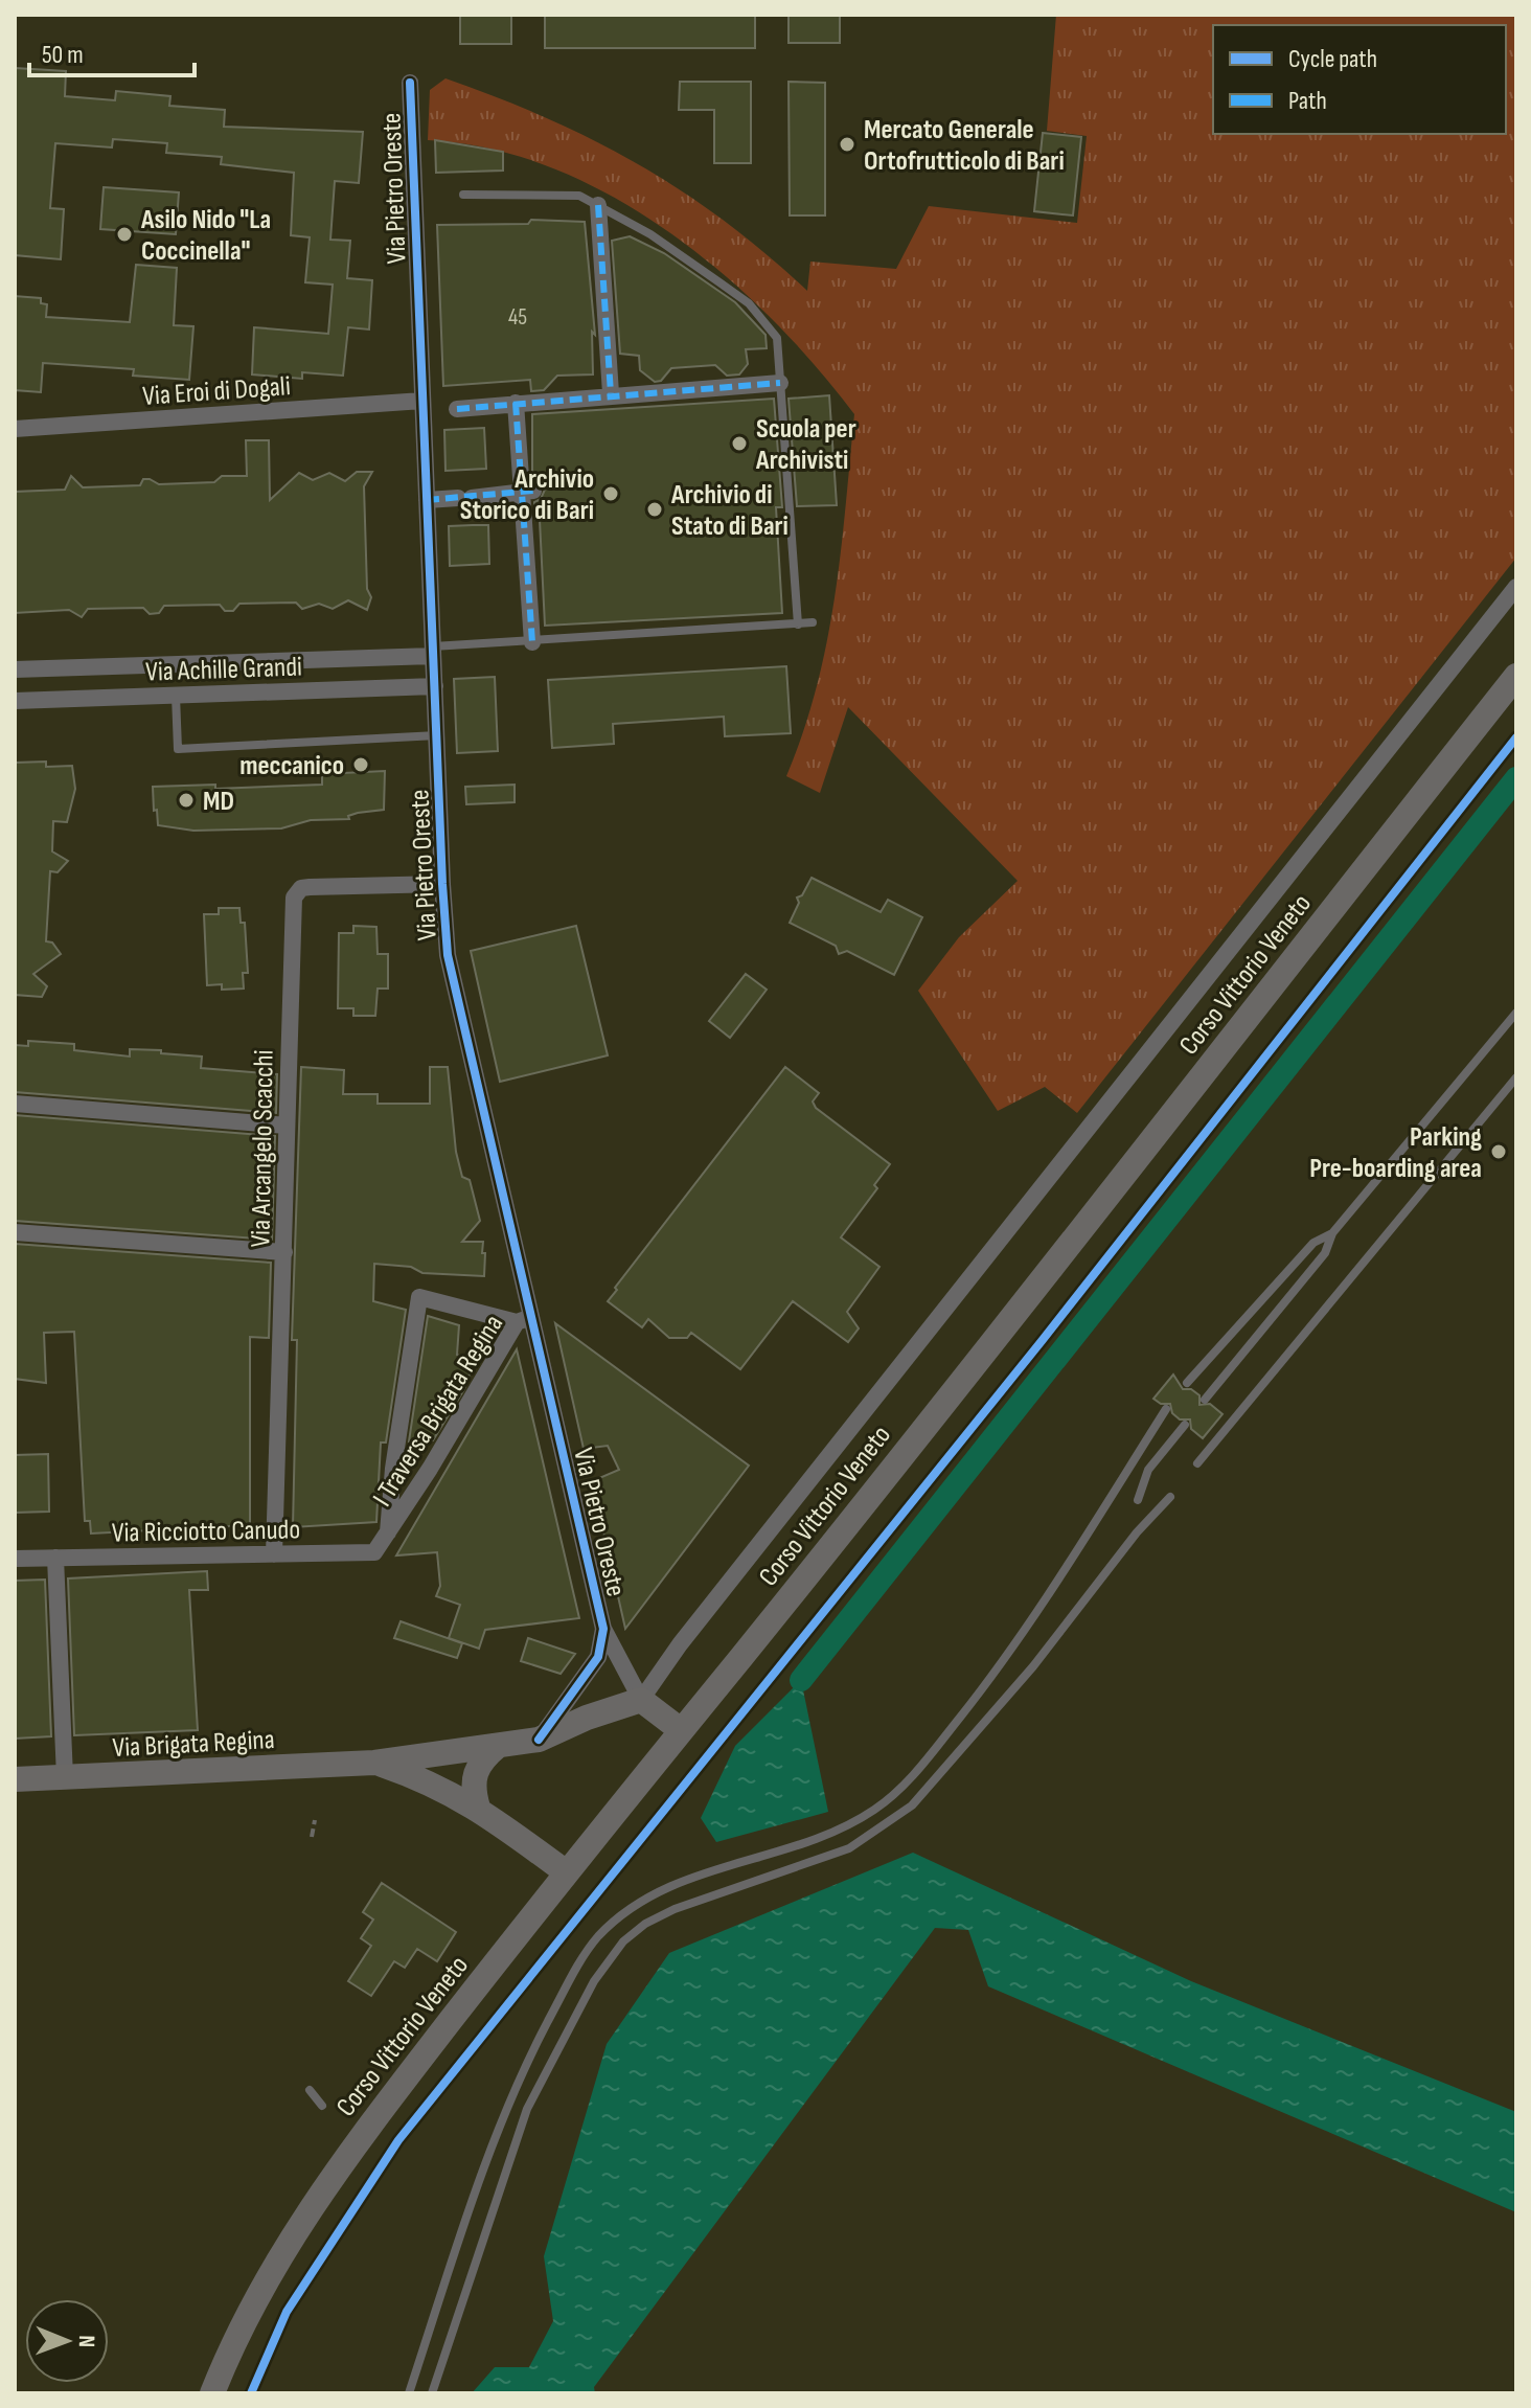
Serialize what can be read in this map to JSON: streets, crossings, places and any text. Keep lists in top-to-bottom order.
{
  "streets": {
    "main road": ["Corso Vittorio Veneto", "Via Brigata Regina"],
    "street": [
      "Via Pietro Oreste",
      "Via Eroi di Dogali",
      "Via Achille Grandi",
      "Via Arcangelo Scacchi",
      "I Traversa Brigata Regina",
      "Via Ricciotto Canudo"
    ]
  },
  "crossings": [
    ["Via Pietro Oreste", "Via Eroi di Dogali"],
    ["Via Pietro Oreste", "Via Achille Grandi"],
    ["Via Pietro Oreste", "Corso Vittorio Veneto"],
    ["Via Pietro Oreste", "Via Arcangelo Scacchi"],
    ["Via Pietro Oreste", "I Traversa Brigata Regina"],
    ["Via Pietro Oreste", "Via Brigata Regina"],
    ["Corso Vittorio Veneto", "Via Brigata Regina"],
    ["Via Arcangelo Scacchi", "Via Ricciotto Canudo"],
    ["I Traversa Brigata Regina", "Via Ricciotto Canudo"]
  ],
  "places": [
    "Mercato Generale Ortofrutticolo di Bari",
    "Asilo Nido \"La Coccinella\"",
    "Scuola per Archivisti",
    "Archivio Storico di Bari",
    "Archivio di Stato di Bari",
    "meccanico",
    "MD",
    "Parking Pre-boarding area"
  ],
  "house_numbers": ["45"],
  "legend": ["Cycle path", "Path"],
  "scale_bar": "50 m",
  "north": "right"
}
